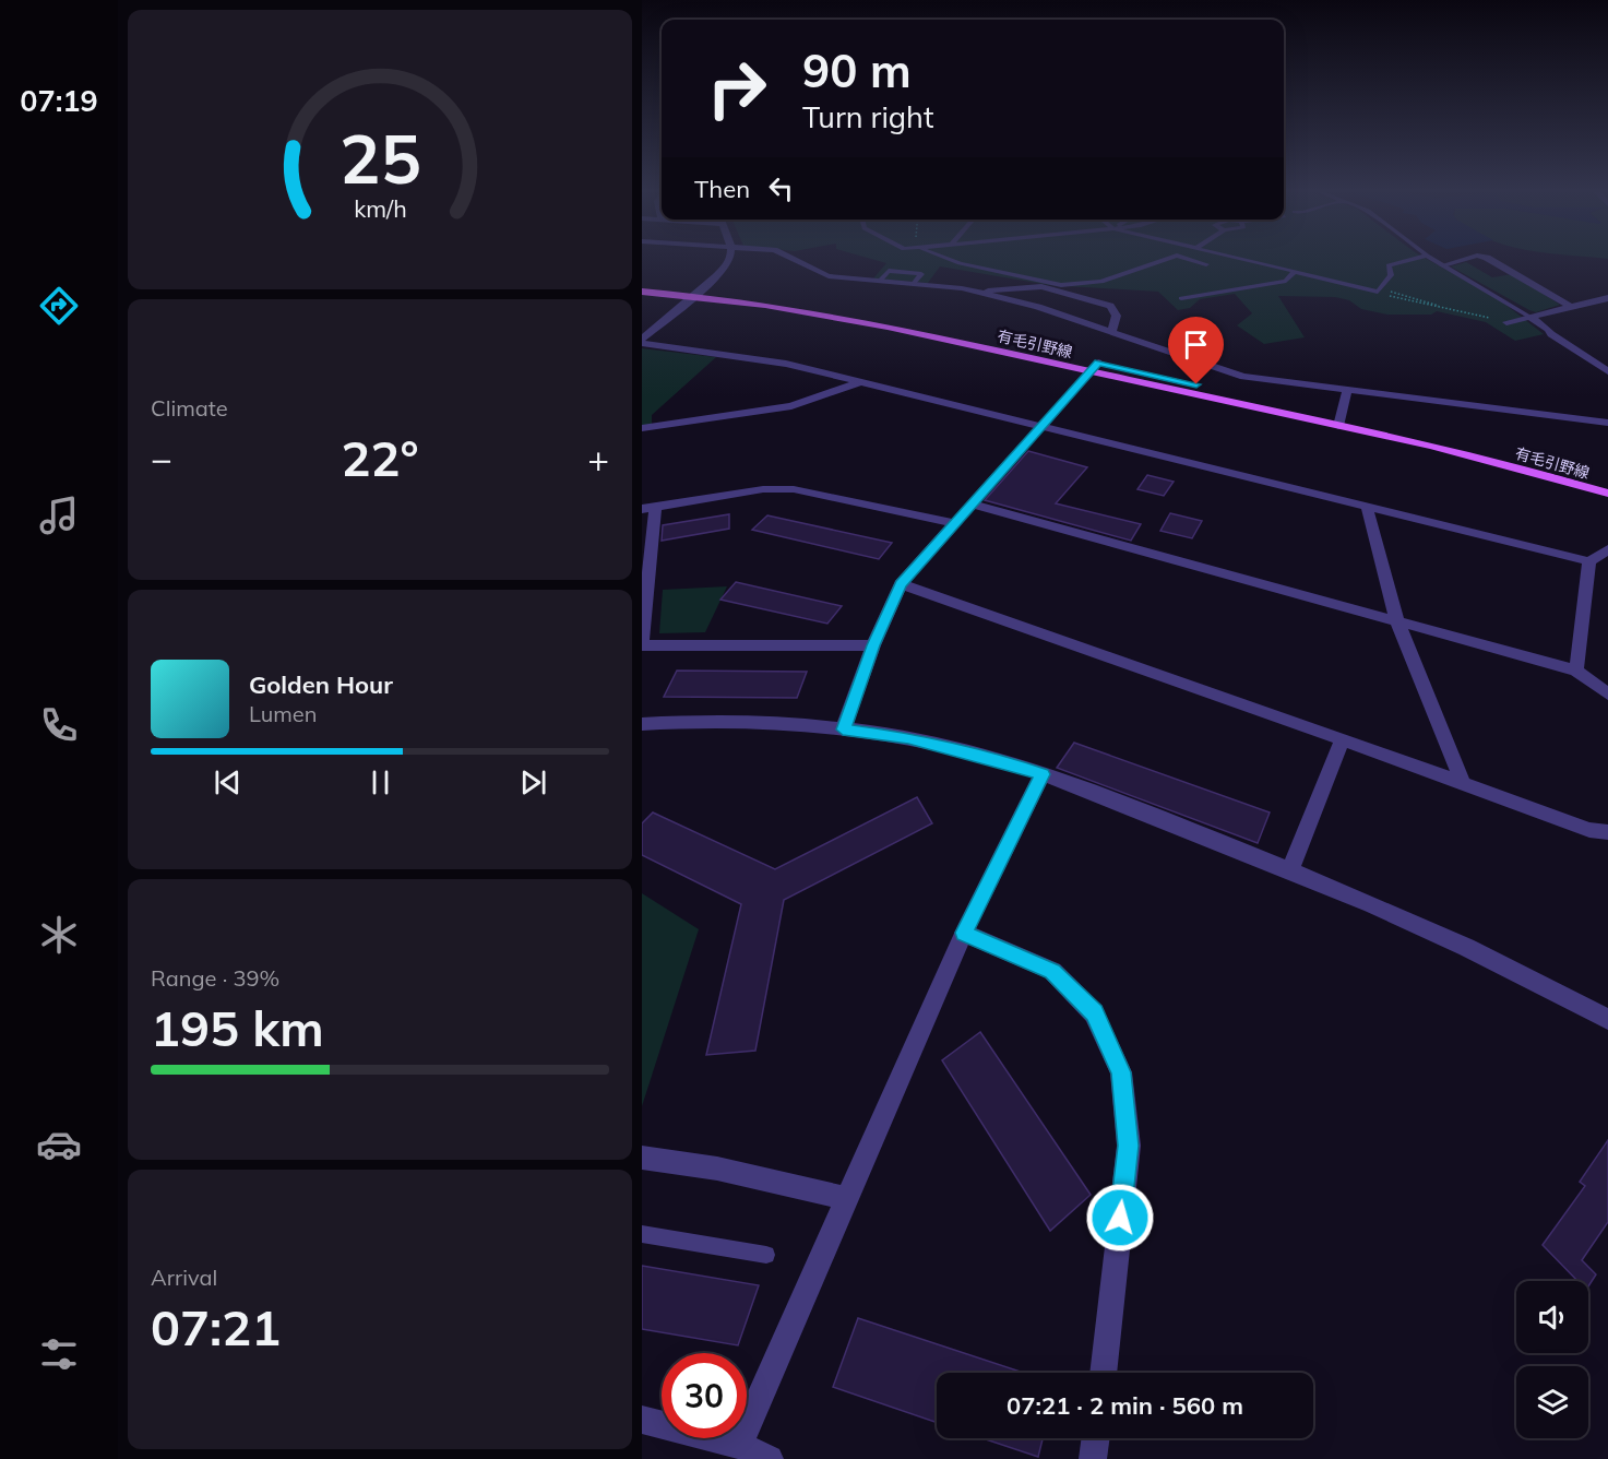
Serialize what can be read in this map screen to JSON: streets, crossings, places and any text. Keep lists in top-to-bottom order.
{
  "streets": {
    "main road": ["有毛引野線"]
  },
  "page": {
    "tabs": "07:19",
    "turn": ["90 m", "Turn right"],
    "then": "Then",
    "tile": [
      "Climate",
      ["Range · 39%", "195 km"],
      ["Arrival", "07:21"]
    ],
    "heat": ["−", "22°", "+"],
    "song": ["Golden Hour", "Lumen"],
    "limit": "30",
    "trip": "07:21 · 2 min · 560 m",
    "gauge": ["25", "km/h"]
  }
}
